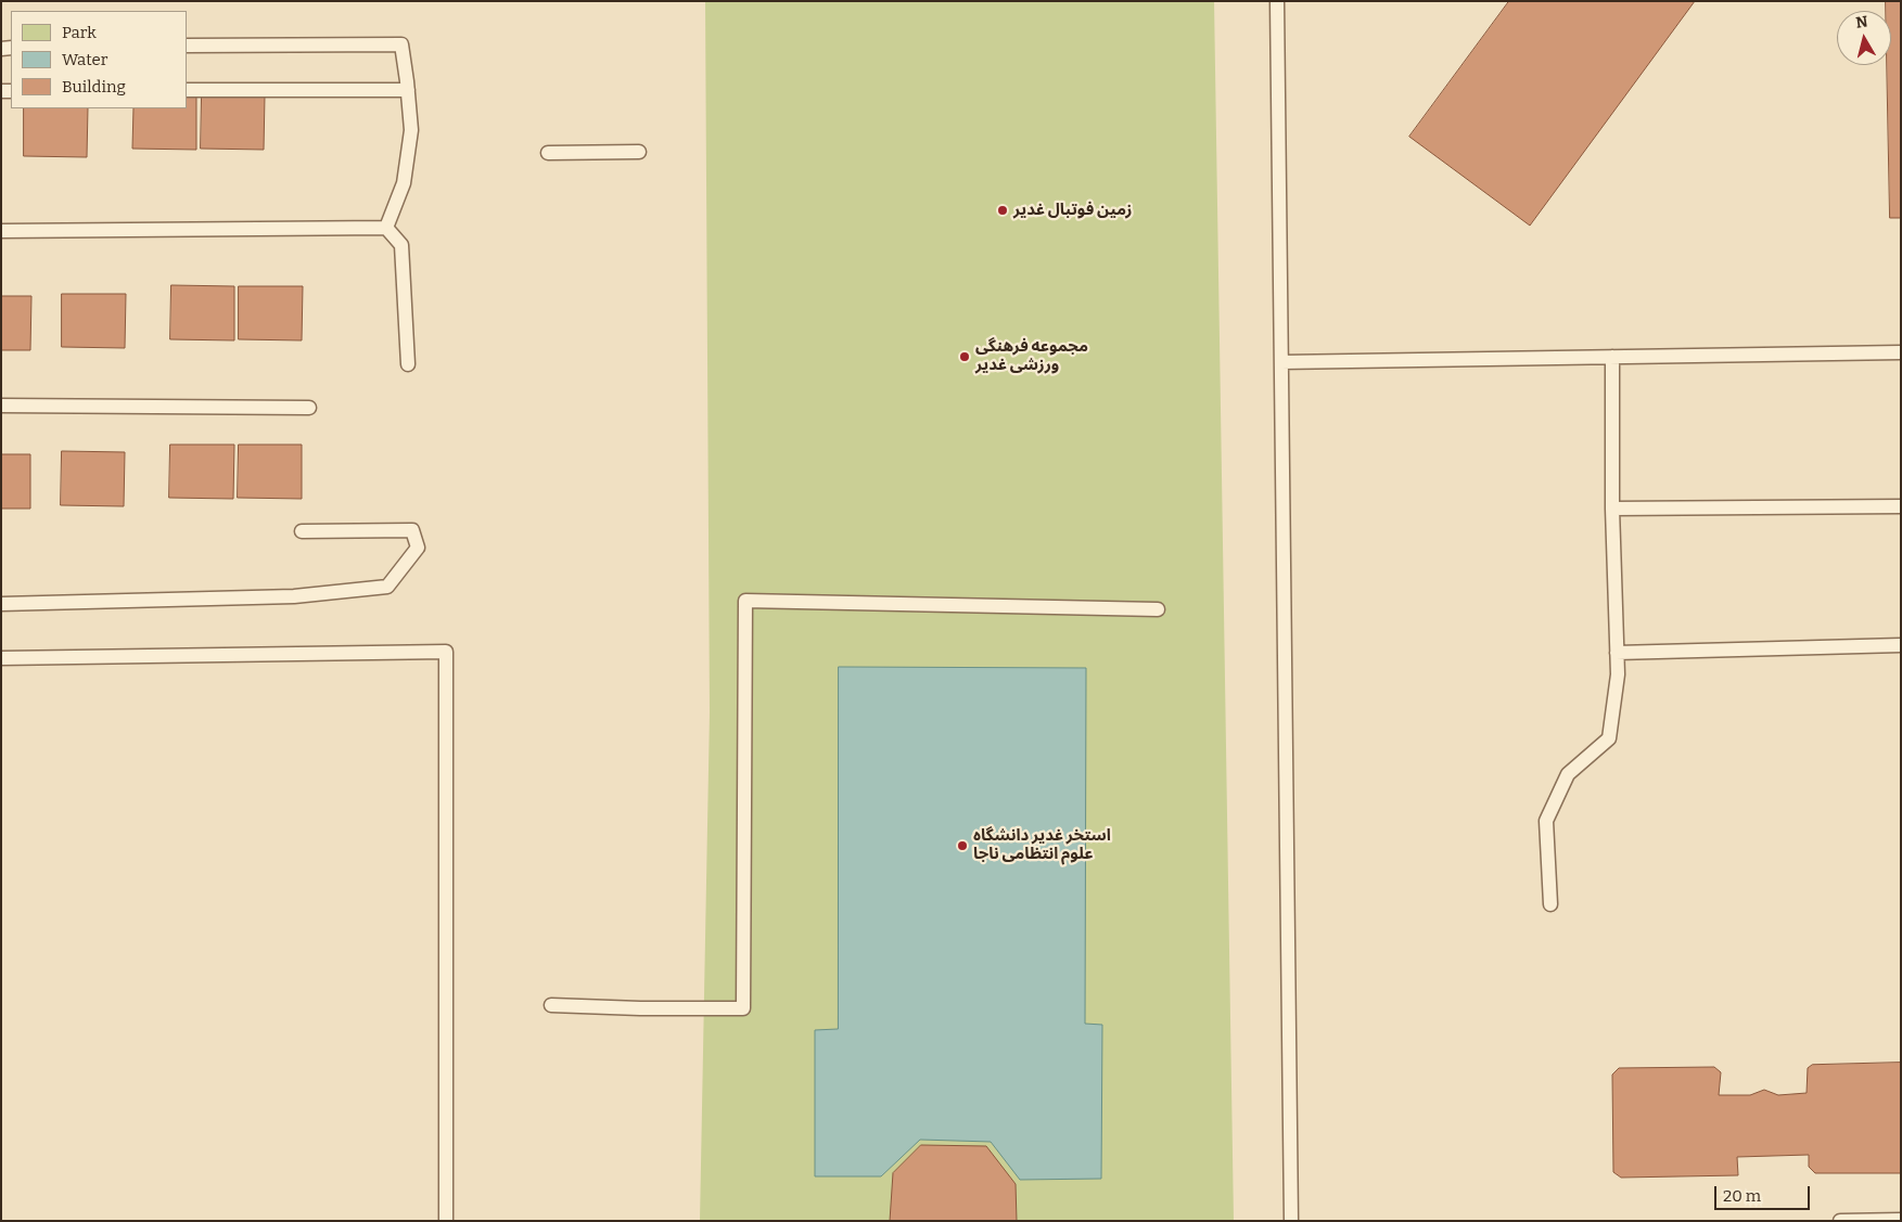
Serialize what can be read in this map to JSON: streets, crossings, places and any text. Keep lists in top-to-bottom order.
{
  "places": ["زمین فوتبال غدیر", "مجموعه فرهنگی ورزشی غدیر", "استخر غدیر دانشگاه علوم انتظامی ناجا"],
  "legend": ["Park", "Water", "Building"],
  "scale_bar": "20 m",
  "north": "top"
}
